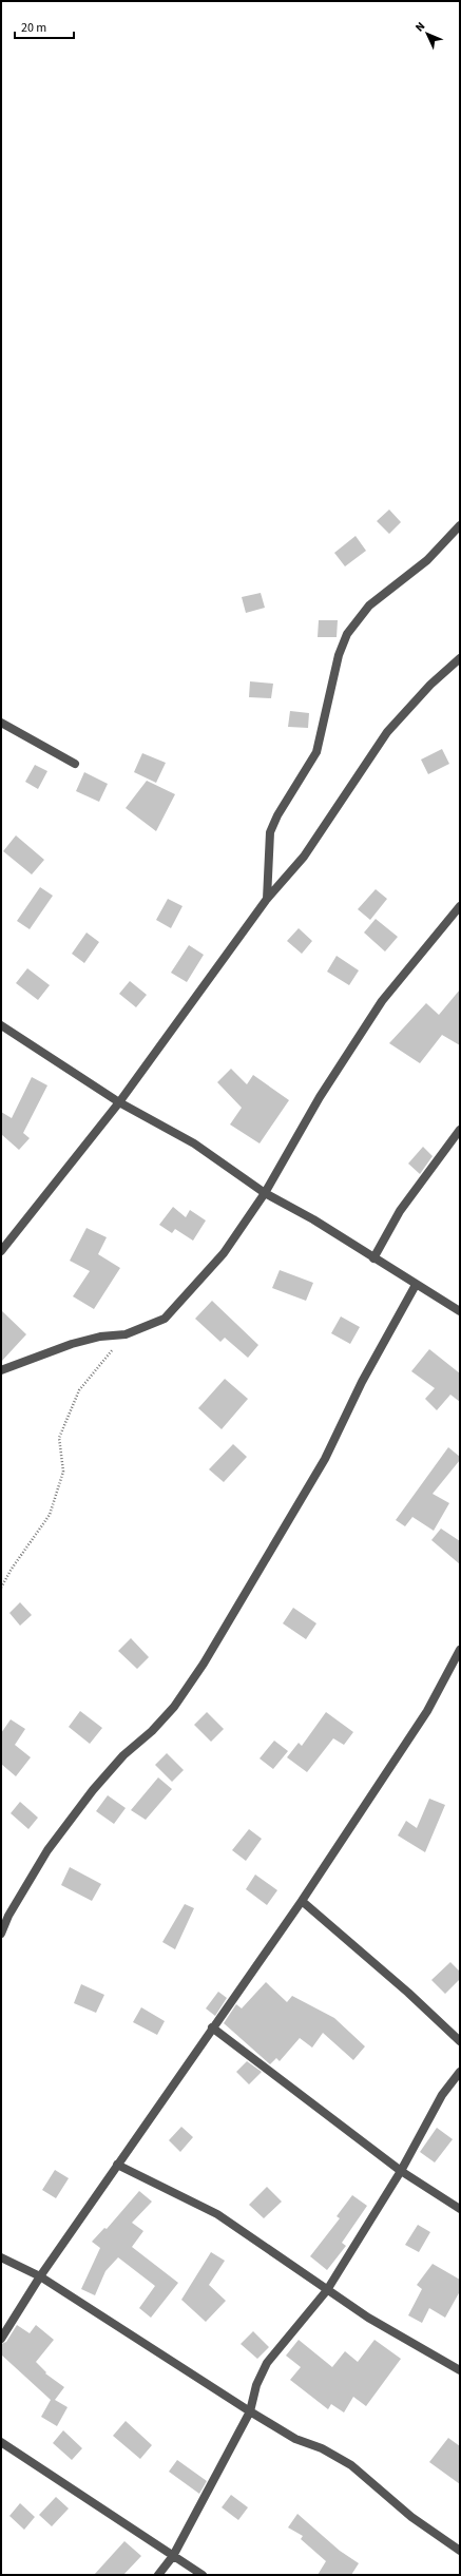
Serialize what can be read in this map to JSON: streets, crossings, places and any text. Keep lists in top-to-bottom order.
{
  "scale_bar": "20 m",
  "north": "top left"
}
